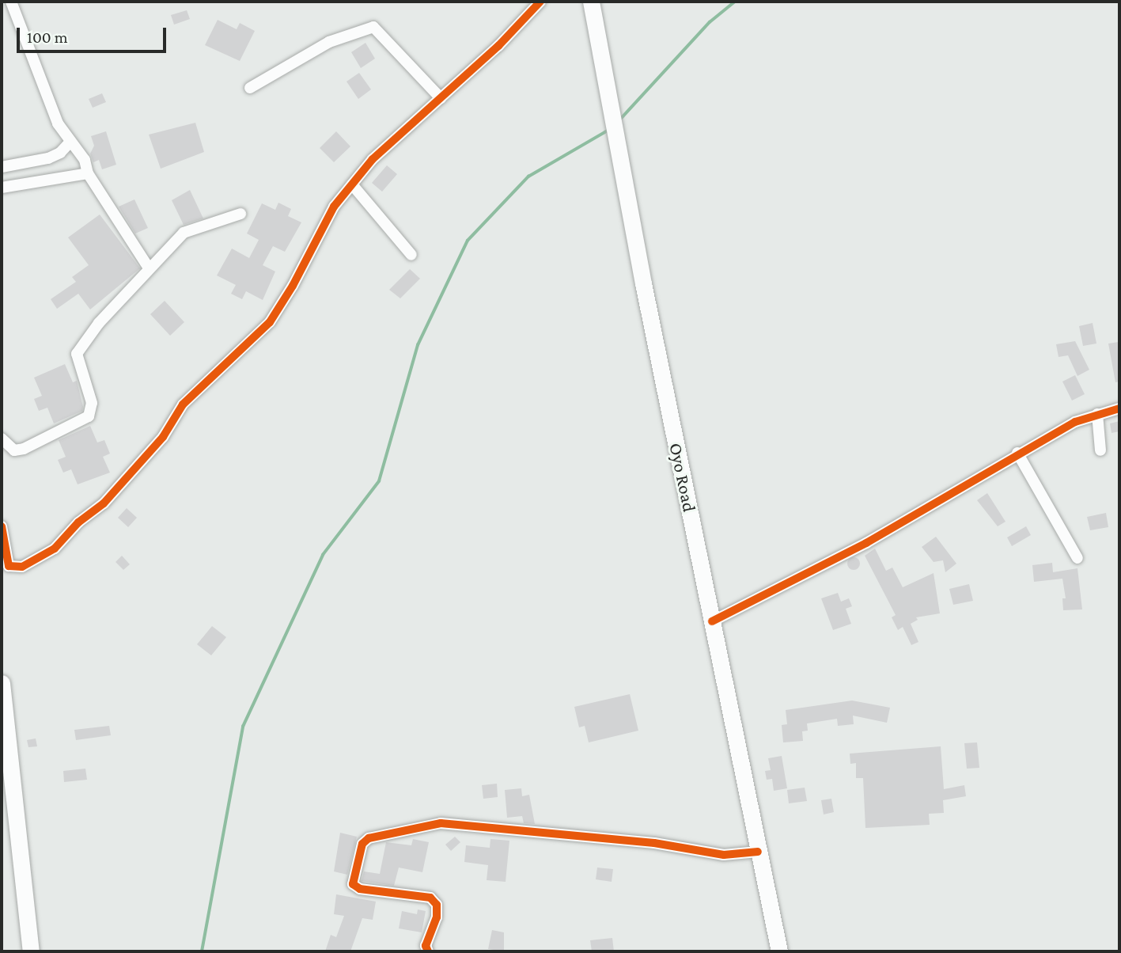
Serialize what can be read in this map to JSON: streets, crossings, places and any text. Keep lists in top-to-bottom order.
{
  "streets": {
    "highway": ["Oyo Road"]
  },
  "scale_bar": "100 m"
}
